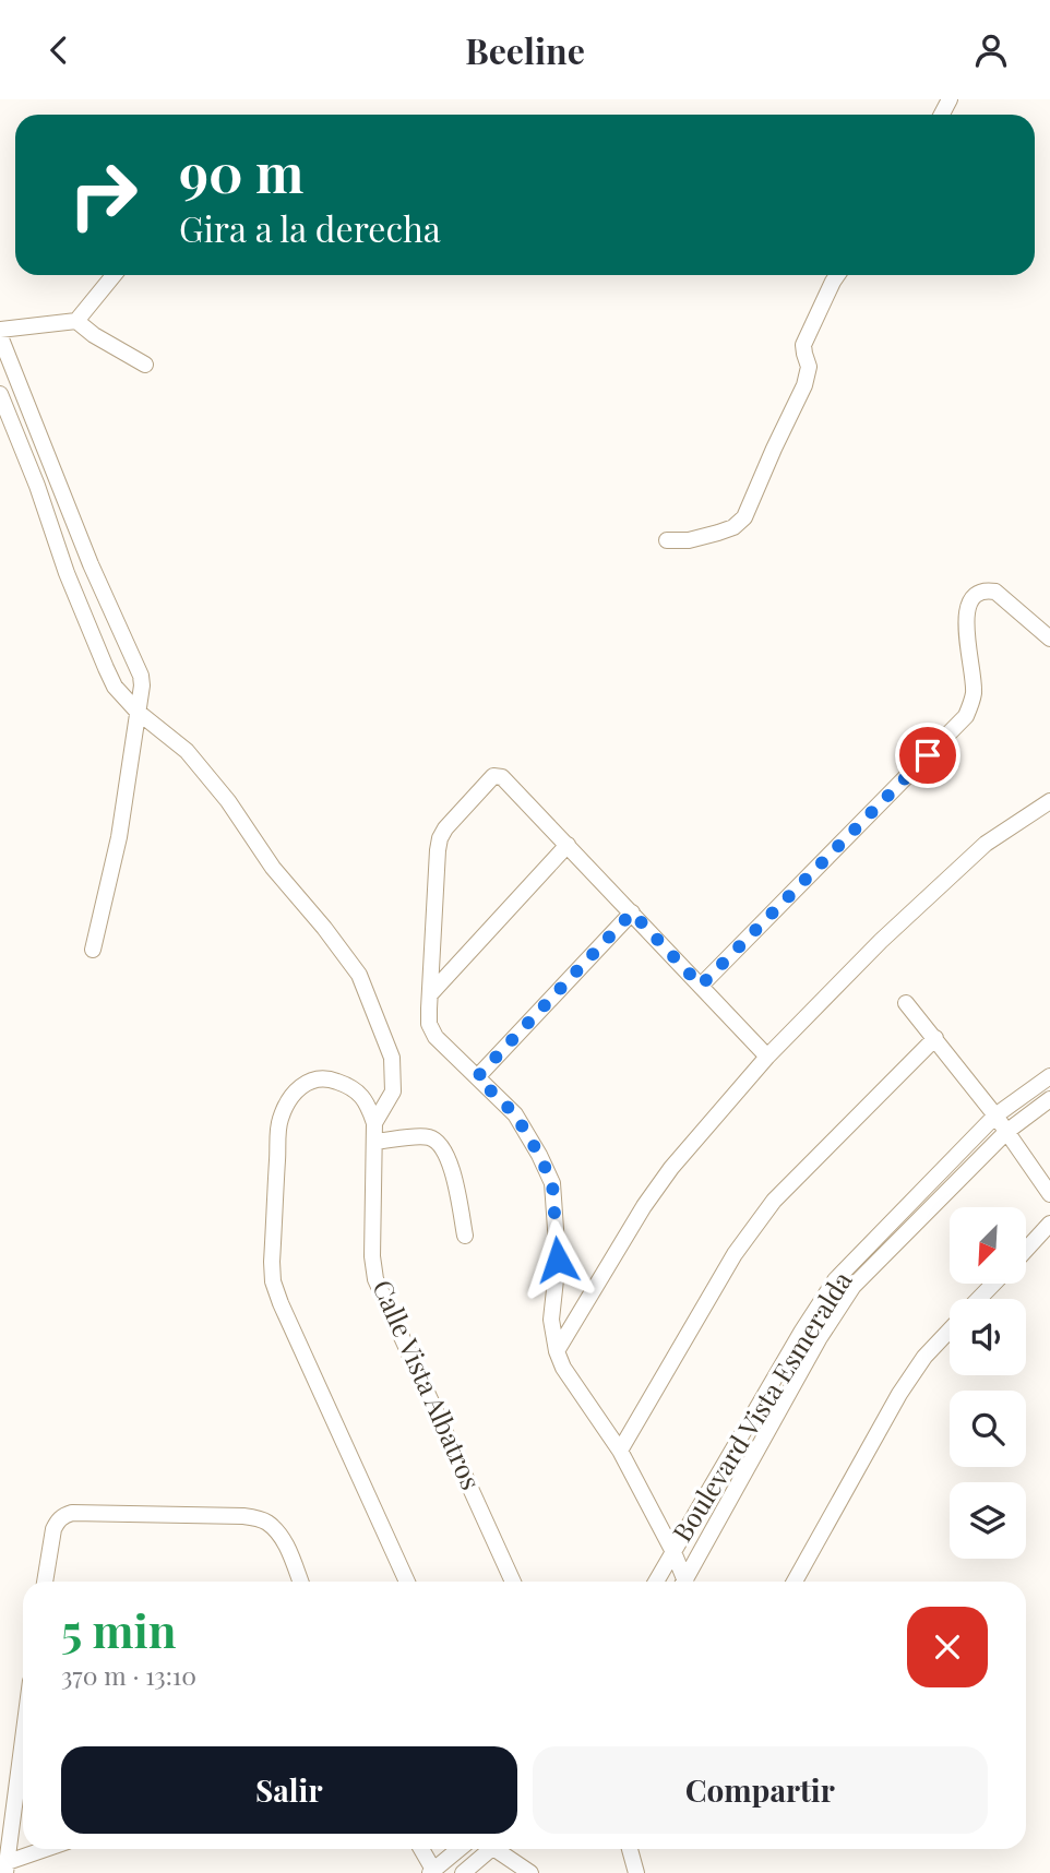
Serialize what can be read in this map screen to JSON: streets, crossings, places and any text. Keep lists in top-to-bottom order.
{
  "streets": {
    "street": ["Calle Vista Albatros", "Boulevard Vista Esmeralda"]
  },
  "north": "bottom left",
  "page": {
    "header": "Beeline",
    "turn": ["90 m", "Gira a la derecha"],
    "heading": ["5 min", "370 m · 13:10"],
    "buttons": ["Salir", "Compartir"]
  }
}
